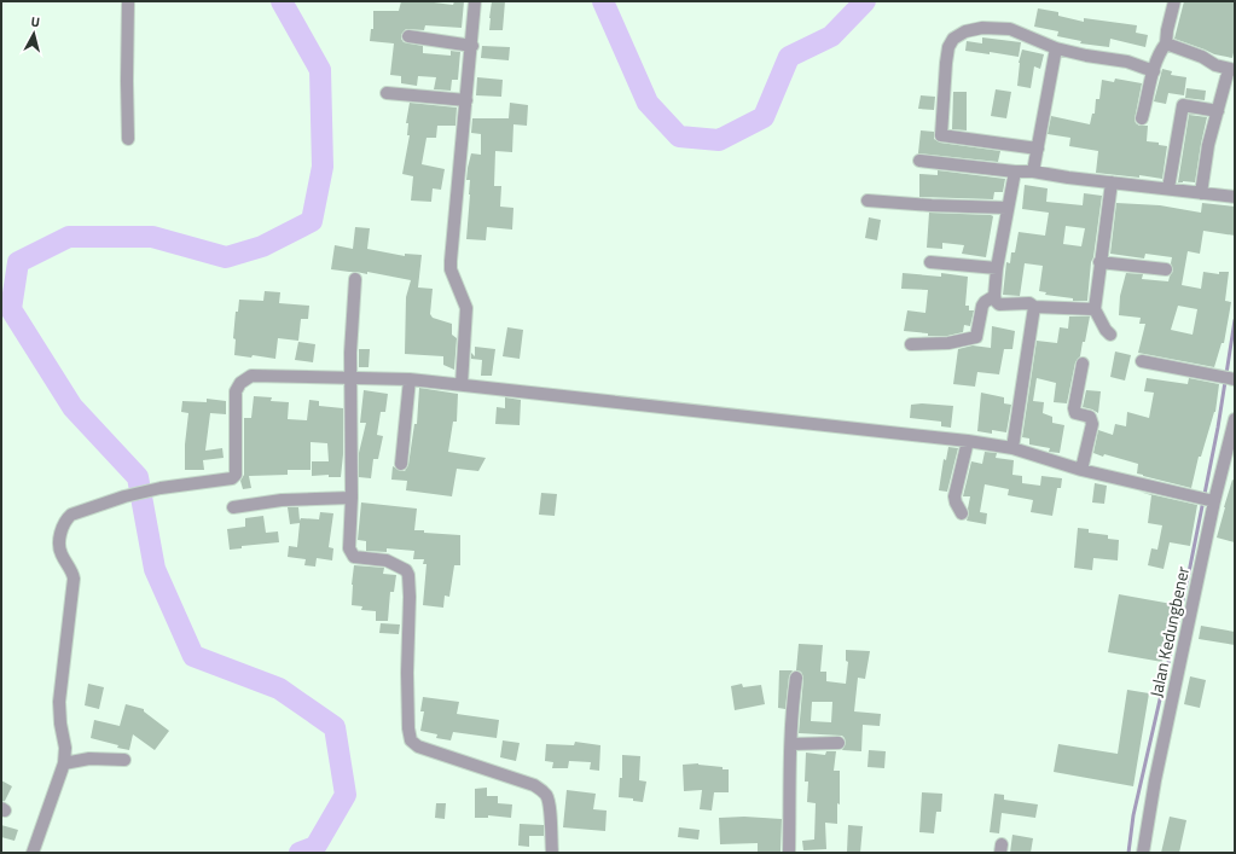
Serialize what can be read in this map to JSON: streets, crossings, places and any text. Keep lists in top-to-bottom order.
{
  "streets": {
    "street": ["Jalan Kedungbener"]
  },
  "north": "top"
}
